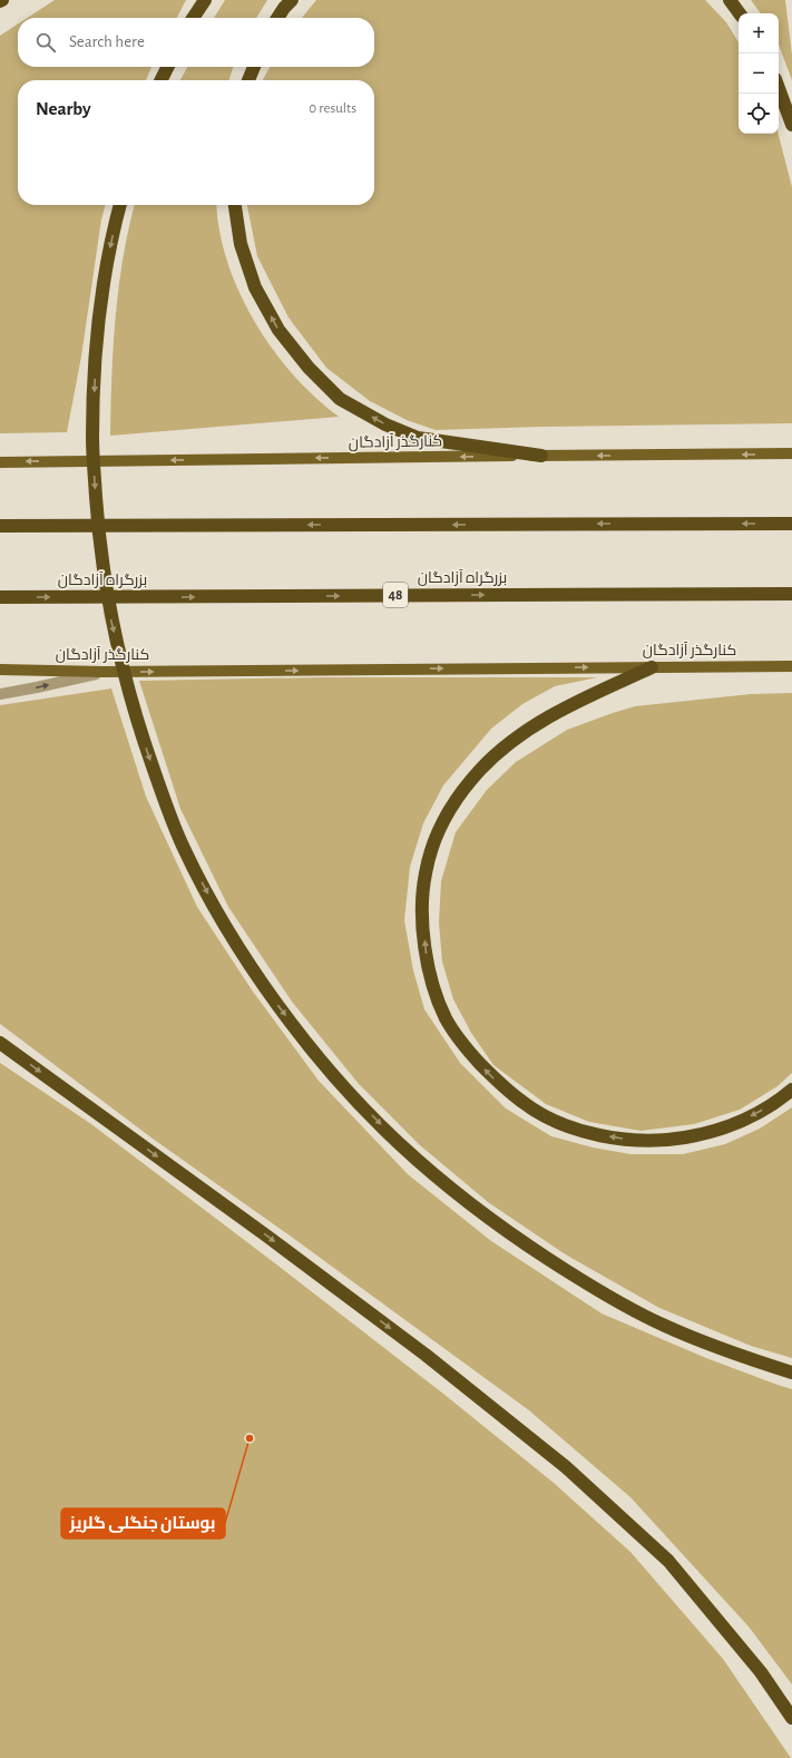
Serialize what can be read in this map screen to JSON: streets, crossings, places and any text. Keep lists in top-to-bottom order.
{
  "streets": {
    "highway": ["بزرگراه آزادگان", "48"],
    "main road": ["کنارگذر آزادگان"]
  },
  "places": ["بوستان جنگلی گلریز"],
  "page": {
    "map_buttons": ["+", "−"],
    "search": "Search here",
    "heading": ["Nearby", "0 results"]
  }
}
